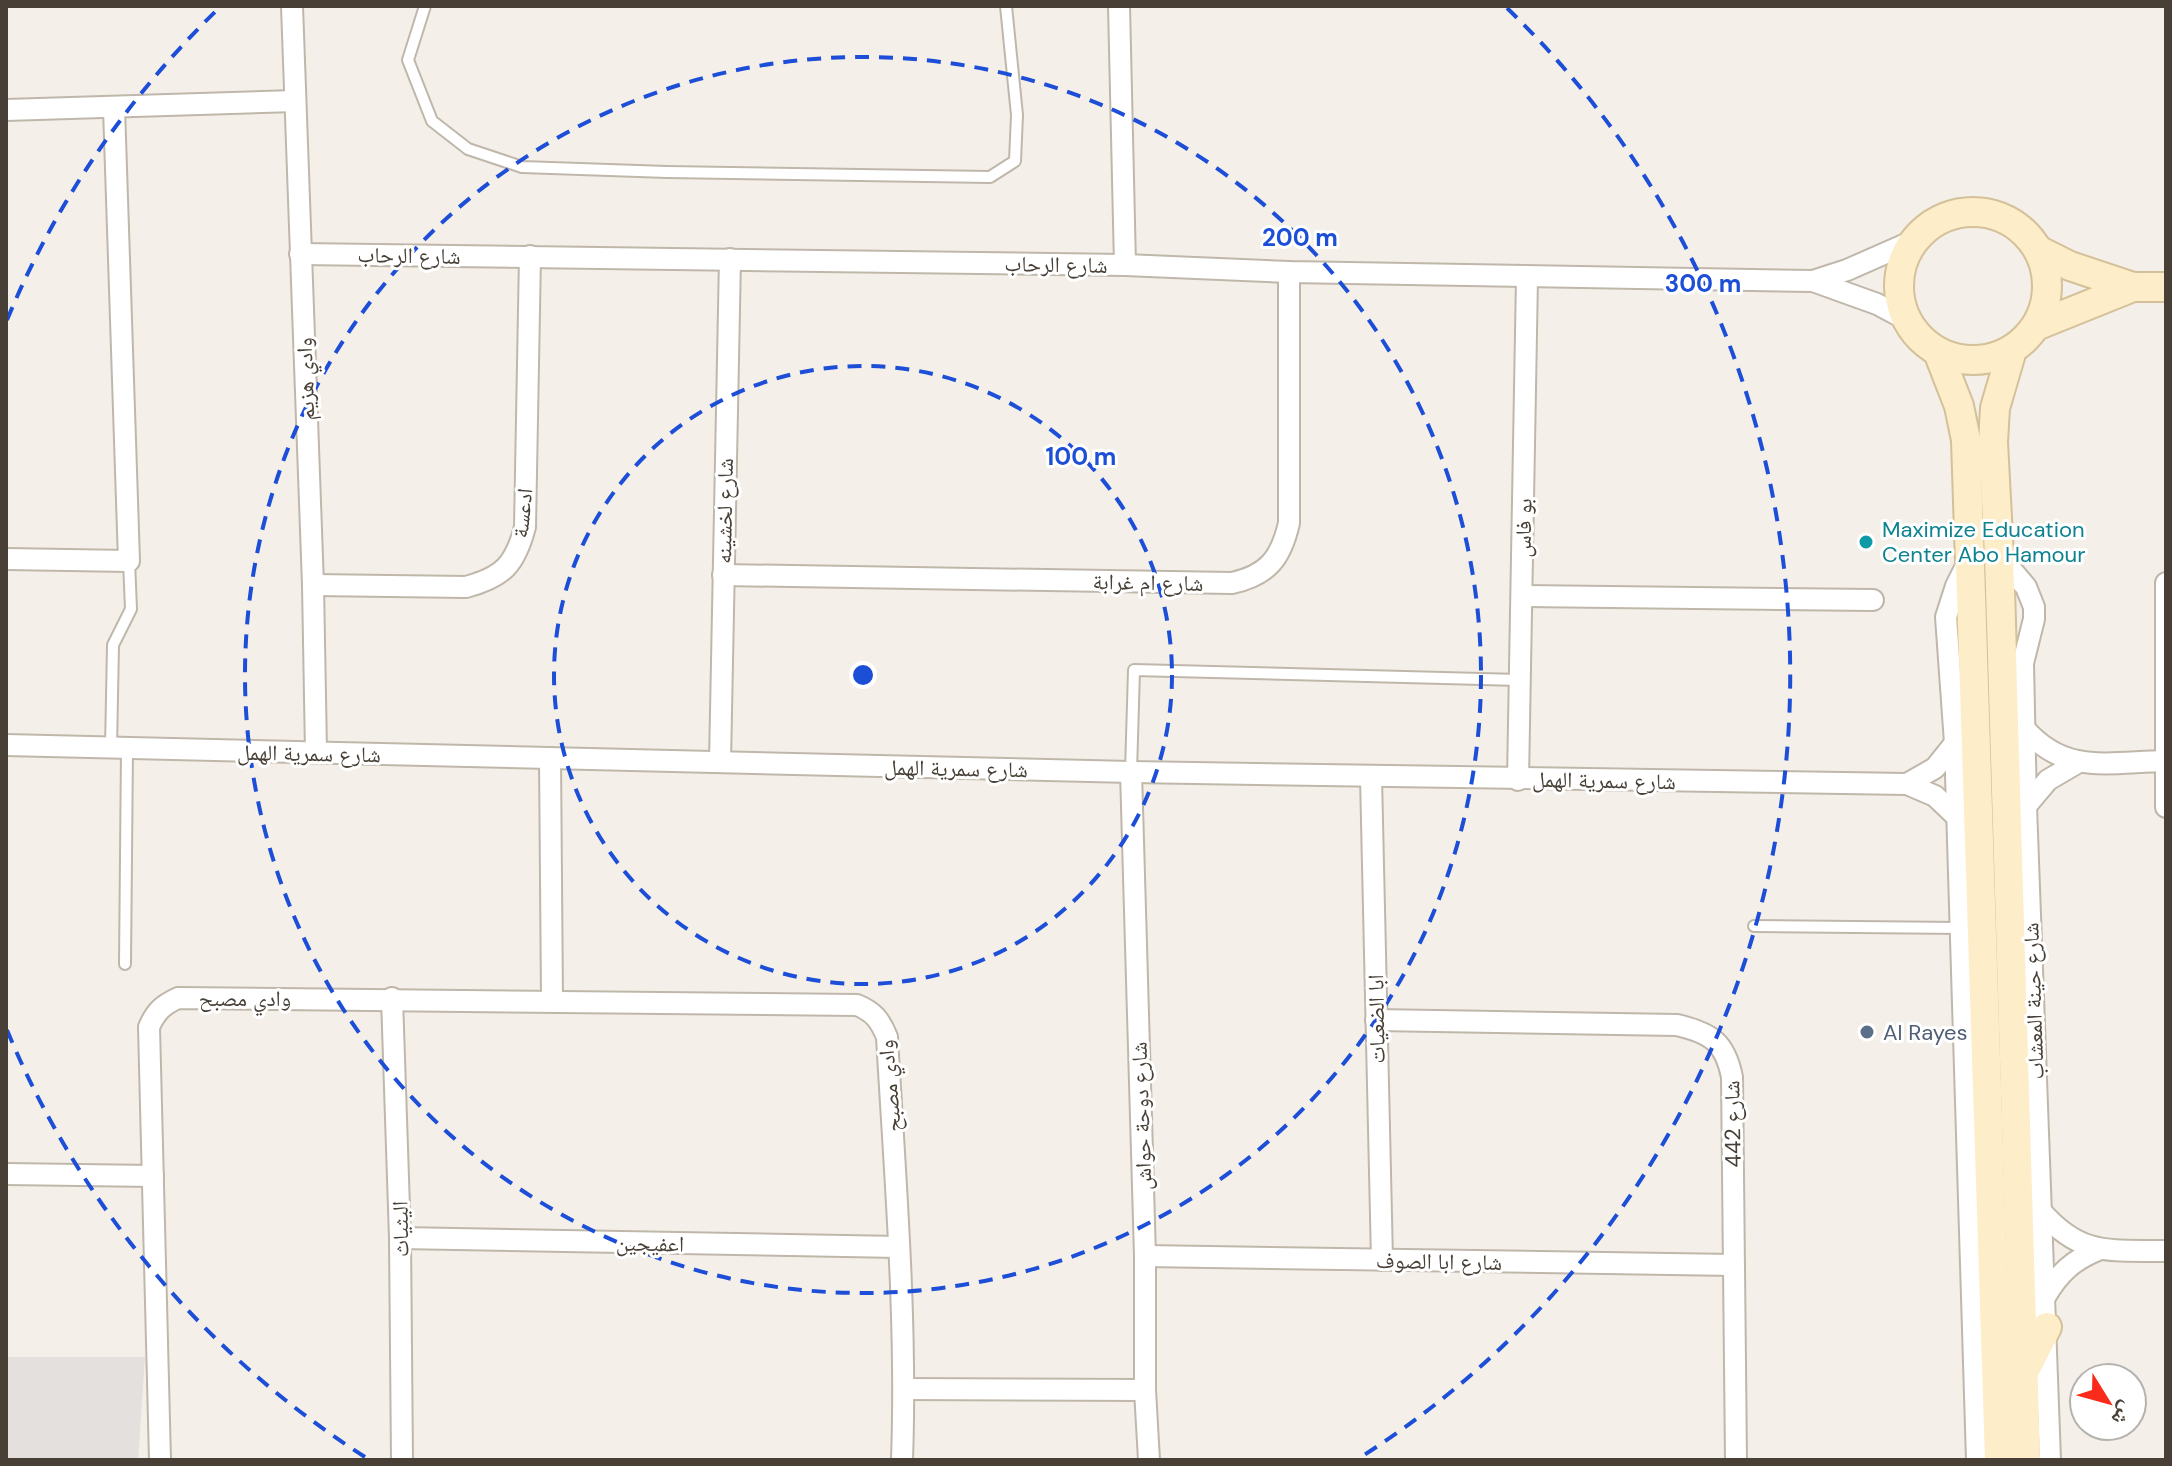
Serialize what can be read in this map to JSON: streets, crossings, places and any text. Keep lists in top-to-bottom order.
{
  "streets": {
    "street": [
      "شارع الرحاب",
      "وادي هزيم",
      "شارع لخشينه",
      "ادعسة",
      "بو فاس",
      "شارع ام غرابة",
      "شارع سمرية الهمل",
      "وادي مصبح",
      "شارع حينة المعشاب",
      "ابا الضعيات",
      "شارع دوحة حواش",
      "شارع 442",
      "اليثياث",
      "اعفيجين",
      "شارع ابا الصوف"
    ]
  },
  "crossings": [
    ["شارع الرحاب", "وادي هزيم"],
    ["شارع الرحاب", "شارع لخشينه"],
    ["شارع الرحاب", "ادعسة"],
    ["شارع الرحاب", "بو فاس"],
    ["شارع الرحاب", "شارع ام غرابة"],
    ["شارع الرحاب", "شارع حينة المعشاب"],
    ["وادي هزيم", "ادعسة"],
    ["وادي هزيم", "شارع سمرية الهمل"],
    ["شارع لخشينه", "شارع ام غرابة"],
    ["شارع لخشينه", "شارع سمرية الهمل"],
    ["بو فاس", "شارع سمرية الهمل"],
    ["شارع سمرية الهمل", "ابا الضعيات"],
    ["شارع سمرية الهمل", "شارع دوحة حواش"],
    ["وادي مصبح", "اليثياث"],
    ["وادي مصبح", "اعفيجين"],
    ["ابا الضعيات", "شارع 442"],
    ["ابا الضعيات", "شارع ابا الصوف"],
    ["شارع دوحة حواش", "شارع ابا الصوف"],
    ["شارع 442", "شارع ابا الصوف"],
    ["اليثياث", "اعفيجين"]
  ],
  "places": ["Maximize Education Center Abo Hamour", "Al Rayes"],
  "north": "bottom right",
  "rings": ["200 m", "300 m", "100 m"]
}
